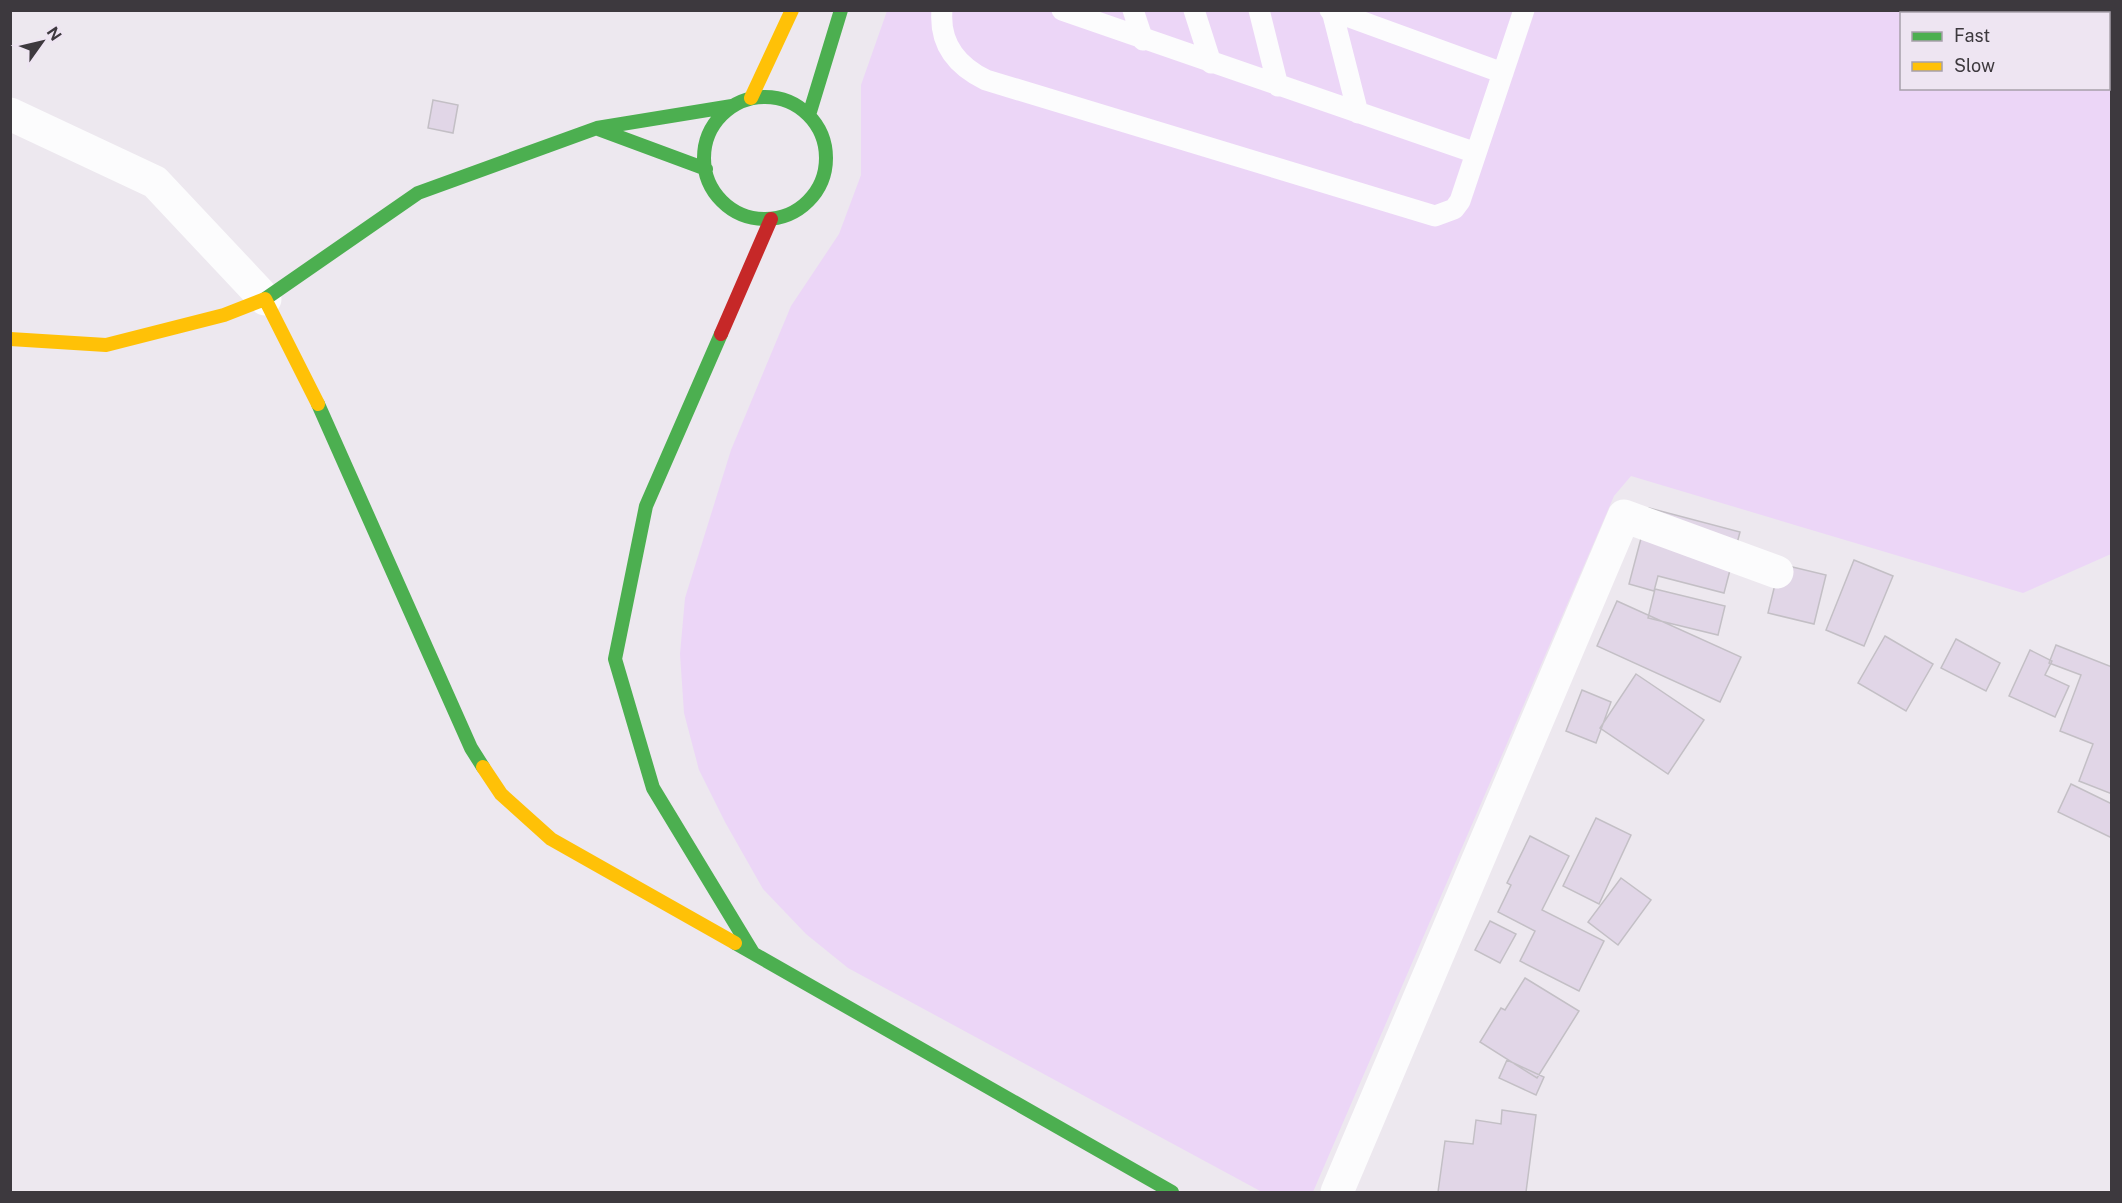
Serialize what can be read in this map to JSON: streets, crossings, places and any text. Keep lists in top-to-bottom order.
{
  "legend": ["Fast", "Slow"],
  "north": "top right"
}
